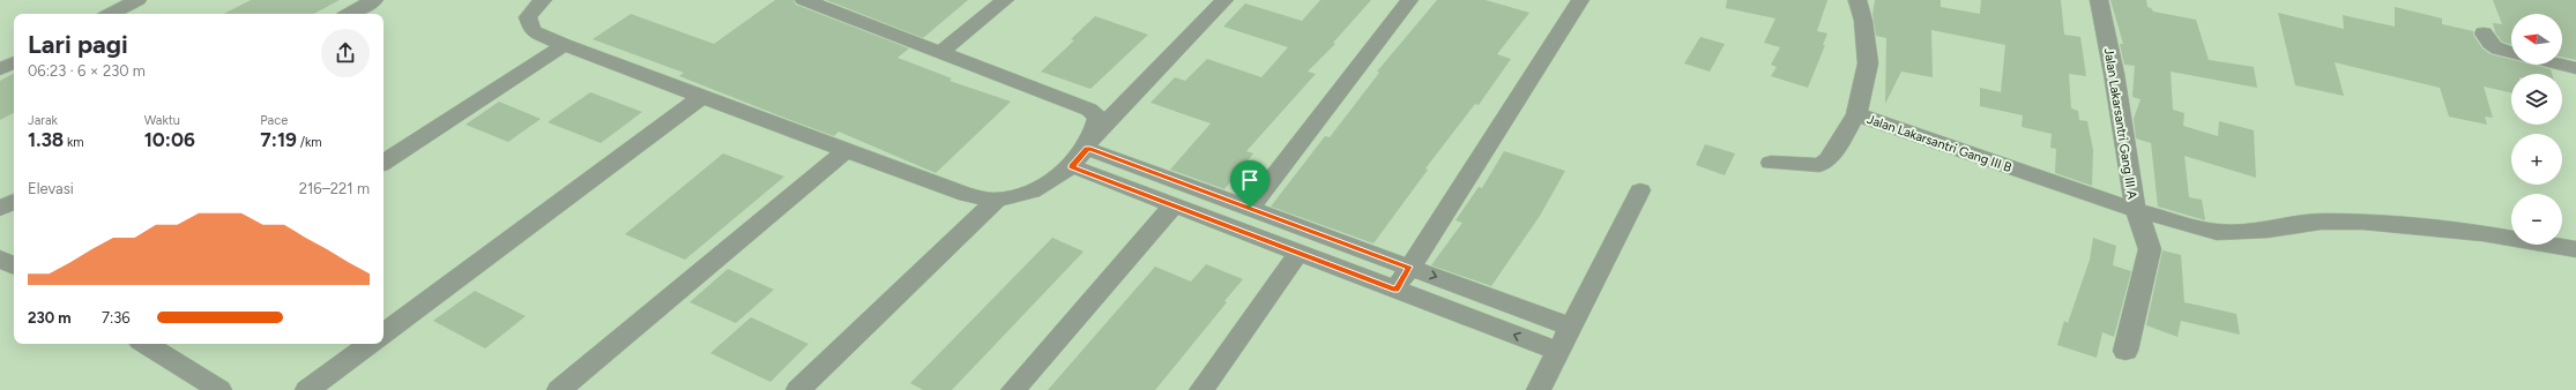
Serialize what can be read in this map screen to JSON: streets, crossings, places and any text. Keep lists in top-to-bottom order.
{
  "streets": {
    "street": ["Jalan Lakarsantri Gang III A", "Jalan Lakarsantri Gang III B"]
  },
  "crossings": [
    ["Jalan Lakarsantri Gang III A", "Jalan Lakarsantri Gang III B"]
  ],
  "north": "left",
  "page": {
    "map_buttons": ["+", "−"],
    "heading": ["Lari pagi", "06:23 · 6 × 230 m"],
    "stats": [
      ["Jarak", "1.38 km"],
      ["Waktu", "10:06"],
      ["Pace", "7:19 /km"]
    ],
    "chart": ["Elevasi", "216–221 m"],
    "list": [
      {
        "name": "230 m",
        "note": "7:36"
      }
    ]
  }
}
